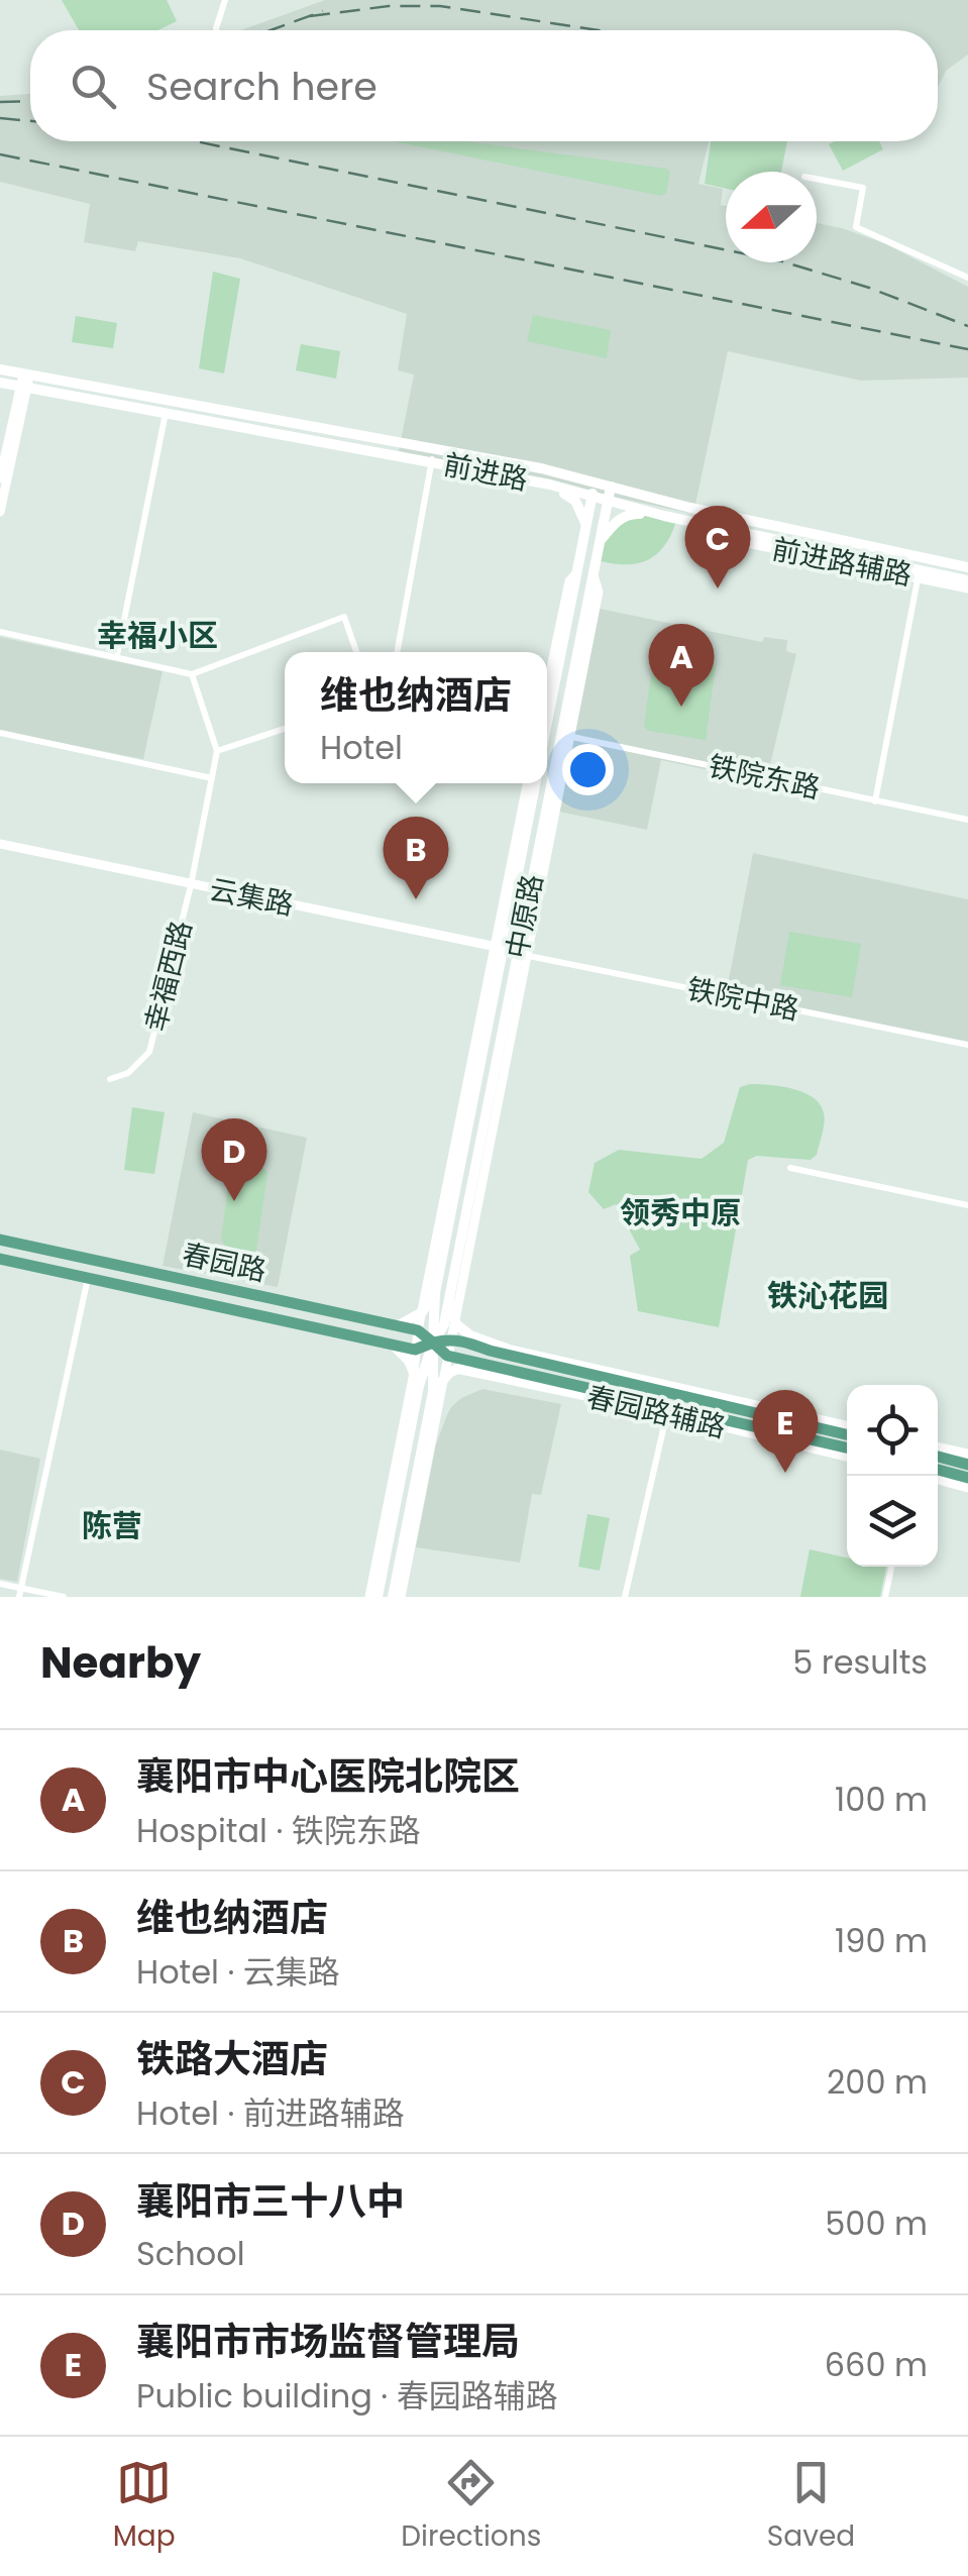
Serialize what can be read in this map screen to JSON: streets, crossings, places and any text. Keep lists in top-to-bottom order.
{
  "streets": {
    "main road": ["前进路", "中原路", "春园路"],
    "street": [
      "前进路辅路",
      "铁院东路",
      "云集路",
      "幸福西路",
      "铁院中路",
      "春园路辅路"
    ]
  },
  "crossings": [
    ["前进路", "前进路辅路"],
    ["前进路", "中原路"],
    ["铁院东路", "中原路"],
    ["云集路", "中原路"],
    ["云集路", "幸福西路"],
    ["中原路", "铁院中路"],
    ["中原路", "春园路"]
  ],
  "districts": [
    "幸福小区",
    "领秀中原",
    "铁沁花园",
    "陈营"
  ],
  "north": "left",
  "page": {
    "search": "Search here",
    "pins": [
      "C",
      "A",
      "B",
      "D",
      "E"
    ],
    "popup": ["维也纳酒店", "Hotel"],
    "heading": ["Nearby", "5 results"],
    "list": [
      {
        "mark": "A",
        "name": "襄阳市中心医院北院区",
        "note": "Hospital · 铁院东路",
        "value": "100 m"
      },
      {
        "mark": "B",
        "name": "维也纳酒店",
        "note": "Hotel · 云集路",
        "value": "190 m"
      },
      {
        "mark": "C",
        "name": "铁路大酒店",
        "note": "Hotel · 前进路辅路",
        "value": "200 m"
      },
      {
        "mark": "D",
        "name": "襄阳市三十八中",
        "note": "School",
        "value": "500 m"
      },
      {
        "mark": "E",
        "name": "襄阳市市场监督管理局",
        "note": "Public building · 春园路辅路",
        "value": "660 m"
      }
    ],
    "nav": ["Map", "Directions", "Saved"]
  }
}
